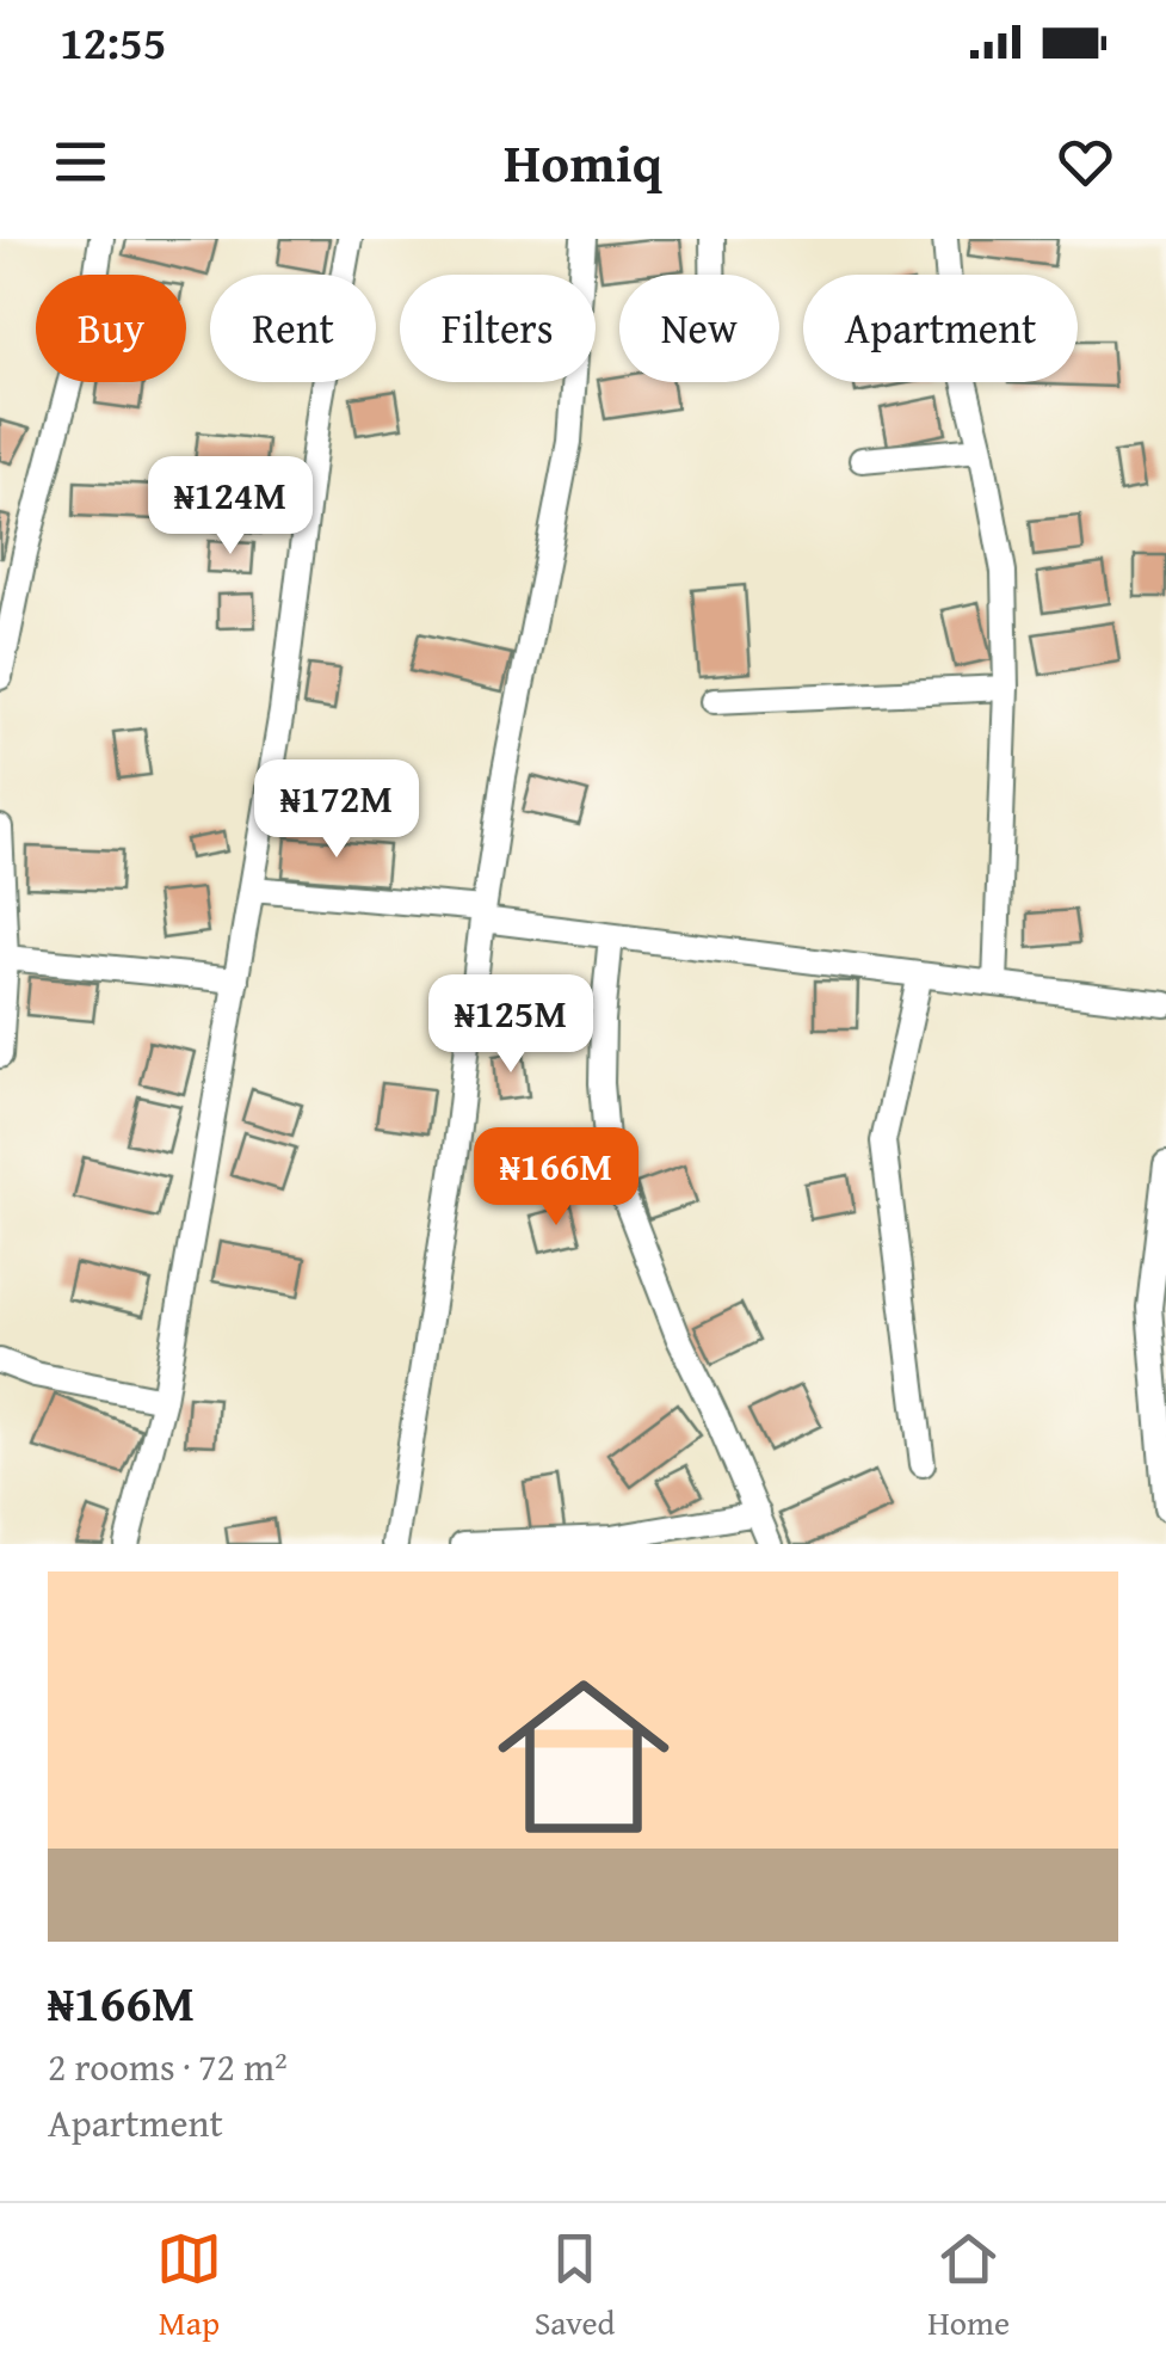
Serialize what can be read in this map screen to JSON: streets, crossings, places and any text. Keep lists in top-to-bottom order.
{
  "page": {
    "status": "12:55",
    "header": "Homiq",
    "chip": [
      "Buy",
      "Rent",
      "Filters",
      "New",
      "Apartment"
    ],
    "price": [
      "₦124M",
      "₦172M",
      "₦125M",
      "₦166M"
    ],
    "list": [
      {
        "name": "₦166M",
        "note": "2 rooms · 72 m² · Apartment"
      }
    ],
    "tabs": ["Map", "Saved", "Home"]
  }
}
